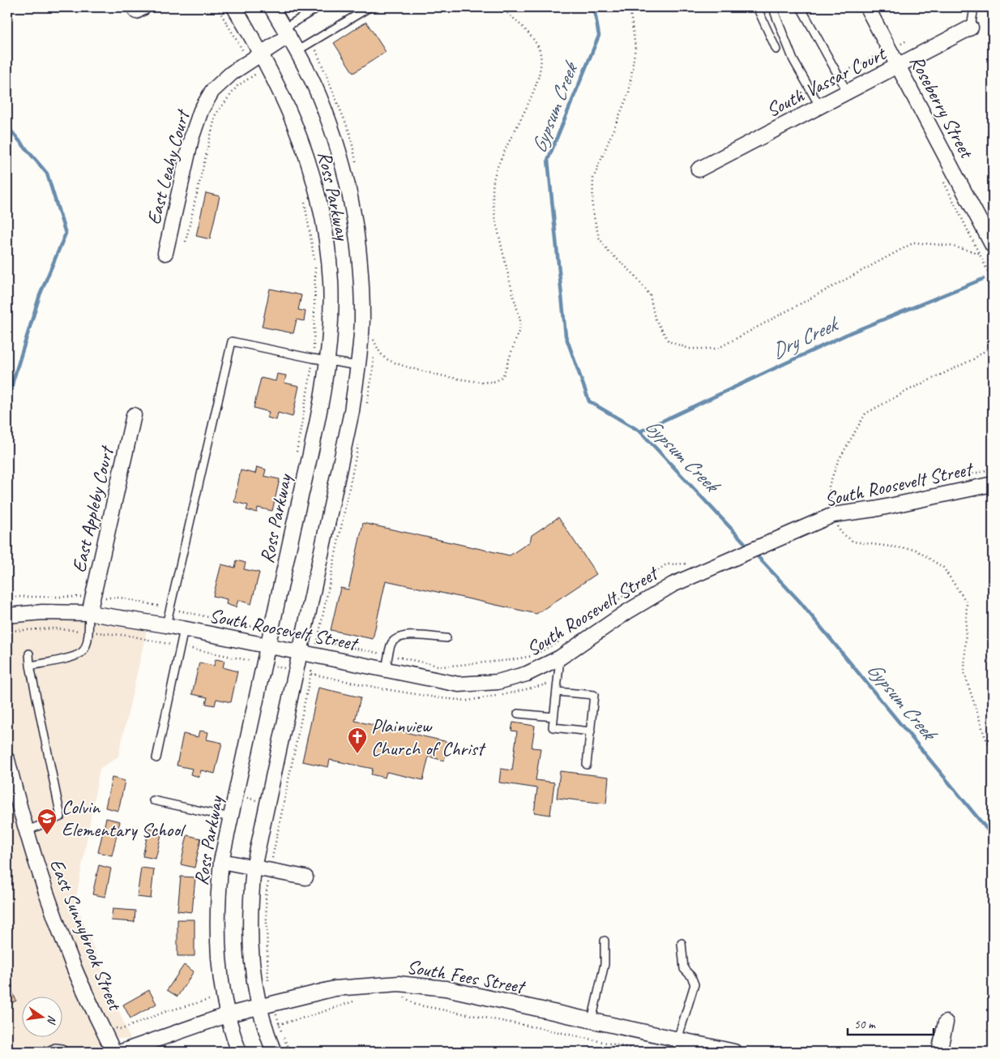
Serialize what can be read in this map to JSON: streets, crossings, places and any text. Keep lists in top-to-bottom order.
{
  "streets": {
    "street": [
      "South Vassar Court",
      "Roseberry Street",
      "East Leahy Court",
      "Ross Parkway",
      "South Roosevelt Street",
      "East Appleby Court",
      "East Sunnybrook Street",
      "South Fees Street"
    ]
  },
  "crossings": [
    ["South Vassar Court", "Roseberry Street"],
    ["East Leahy Court", "Ross Parkway"],
    ["Ross Parkway", "South Roosevelt Street"],
    ["Ross Parkway", "South Fees Street"],
    ["South Roosevelt Street", "East Appleby Court"]
  ],
  "water": ["Gypsum Creek", "Dry Creek"],
  "places": {
    "church": ["Plainview Church of Christ"],
    "school or university": ["Colvin Elementary School"]
  },
  "scale_bar": "50 m",
  "north": "right"
}
